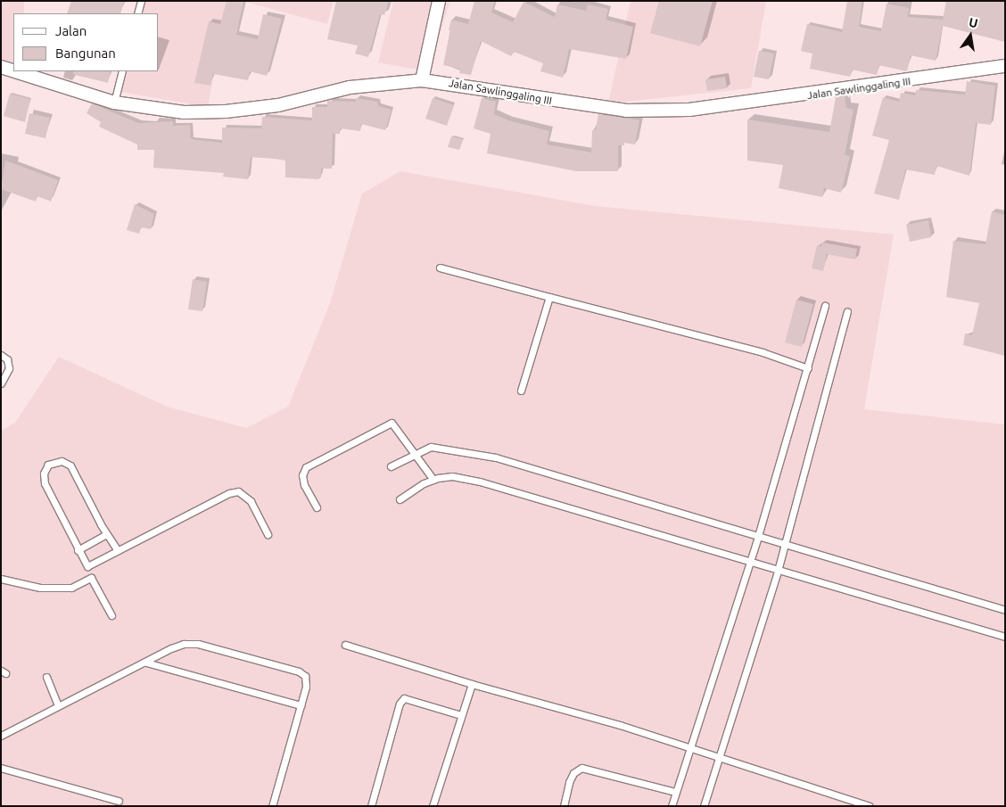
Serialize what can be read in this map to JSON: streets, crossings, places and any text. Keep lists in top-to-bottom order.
{
  "streets": {
    "street": ["Jalan Sawlinggaling III"]
  },
  "legend": ["Jalan", "Bangunan"],
  "north": "top"
}
